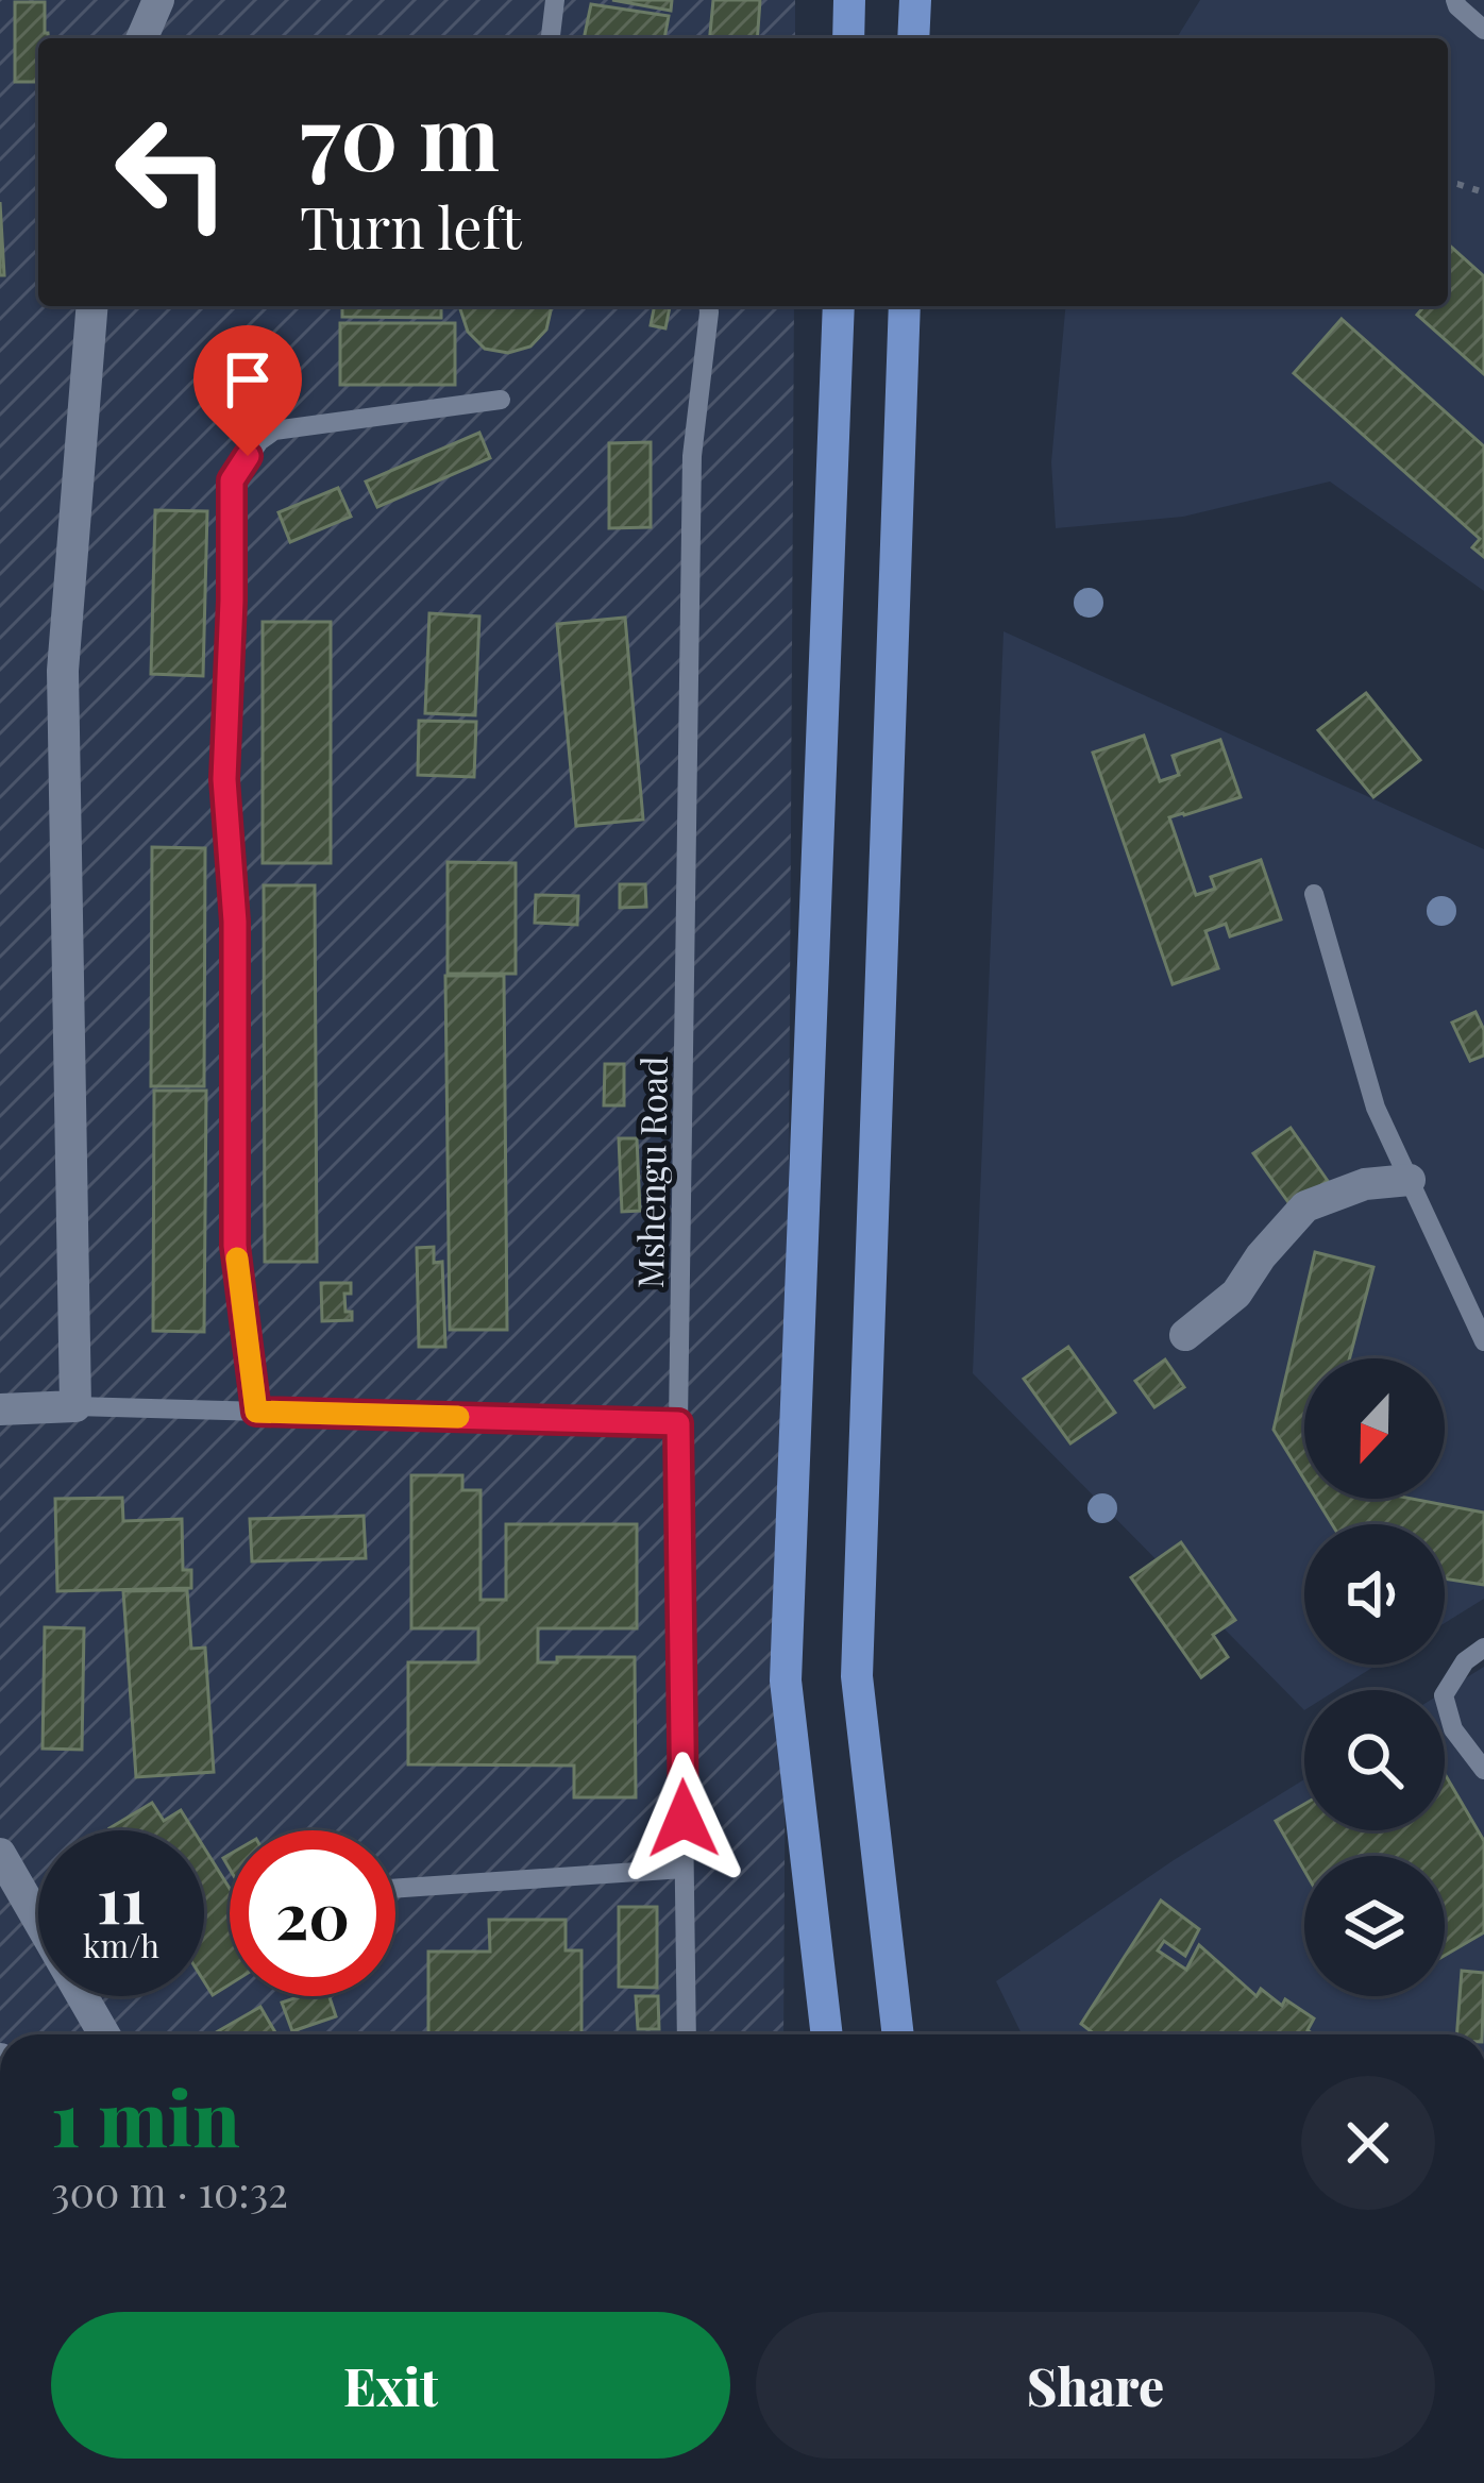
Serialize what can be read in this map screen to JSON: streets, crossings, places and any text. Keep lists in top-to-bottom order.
{
  "streets": {
    "lane": ["Mshengu Road"]
  },
  "north": "bottom",
  "page": {
    "turn": ["70 m", "Turn left"],
    "speed": "11 km/h",
    "limit": "20",
    "heading": ["1 min", "300 m · 10:32"],
    "buttons": ["Exit", "Share"]
  }
}
